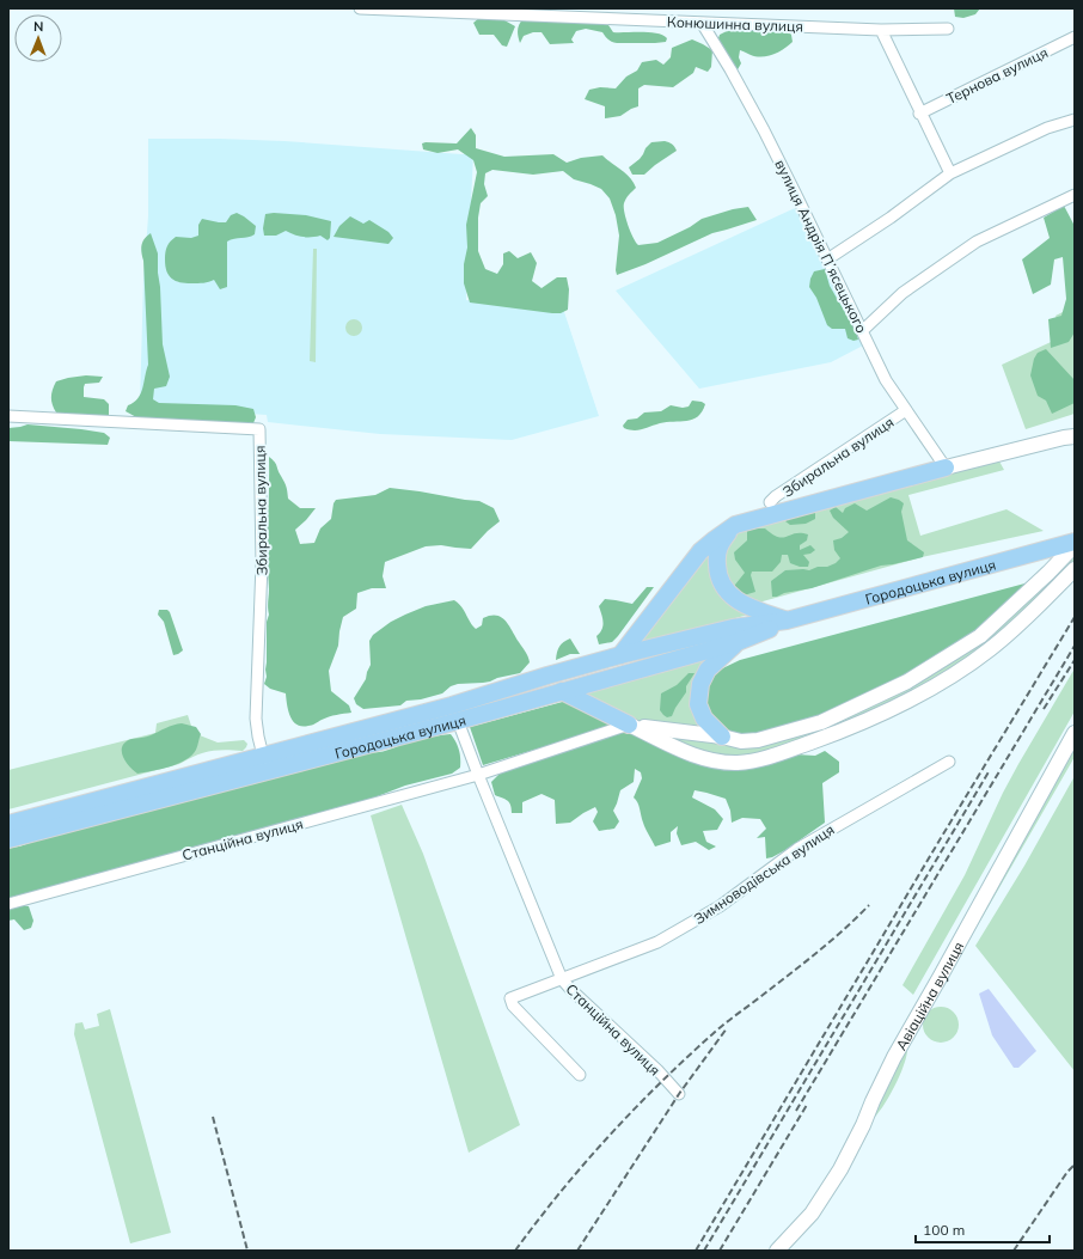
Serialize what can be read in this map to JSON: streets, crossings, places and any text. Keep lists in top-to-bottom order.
{
  "streets": {
    "main road": ["Городоцька вулиця"],
    "street": [
      "Конюшинна вулиця",
      "Тернова вулиця",
      "вулиця Андрія Пʼясецького",
      "Збиральна вулиця",
      "Станційна вулиця",
      "Зимноводівська вулиця",
      "Авіаційна вулиця"
    ]
  },
  "crossings": [
    ["Конюшинна вулиця", "вулиця Андрія Пʼясецького"],
    ["вулиця Андрія Пʼясецького", "Збиральна вулиця"],
    ["Збиральна вулиця", "Городоцька вулиця"],
    ["Городоцька вулиця", "Станційна вулиця"],
    ["Станційна вулиця", "Зимноводівська вулиця"]
  ],
  "scale_bar": "100 m",
  "north": "top"
}
